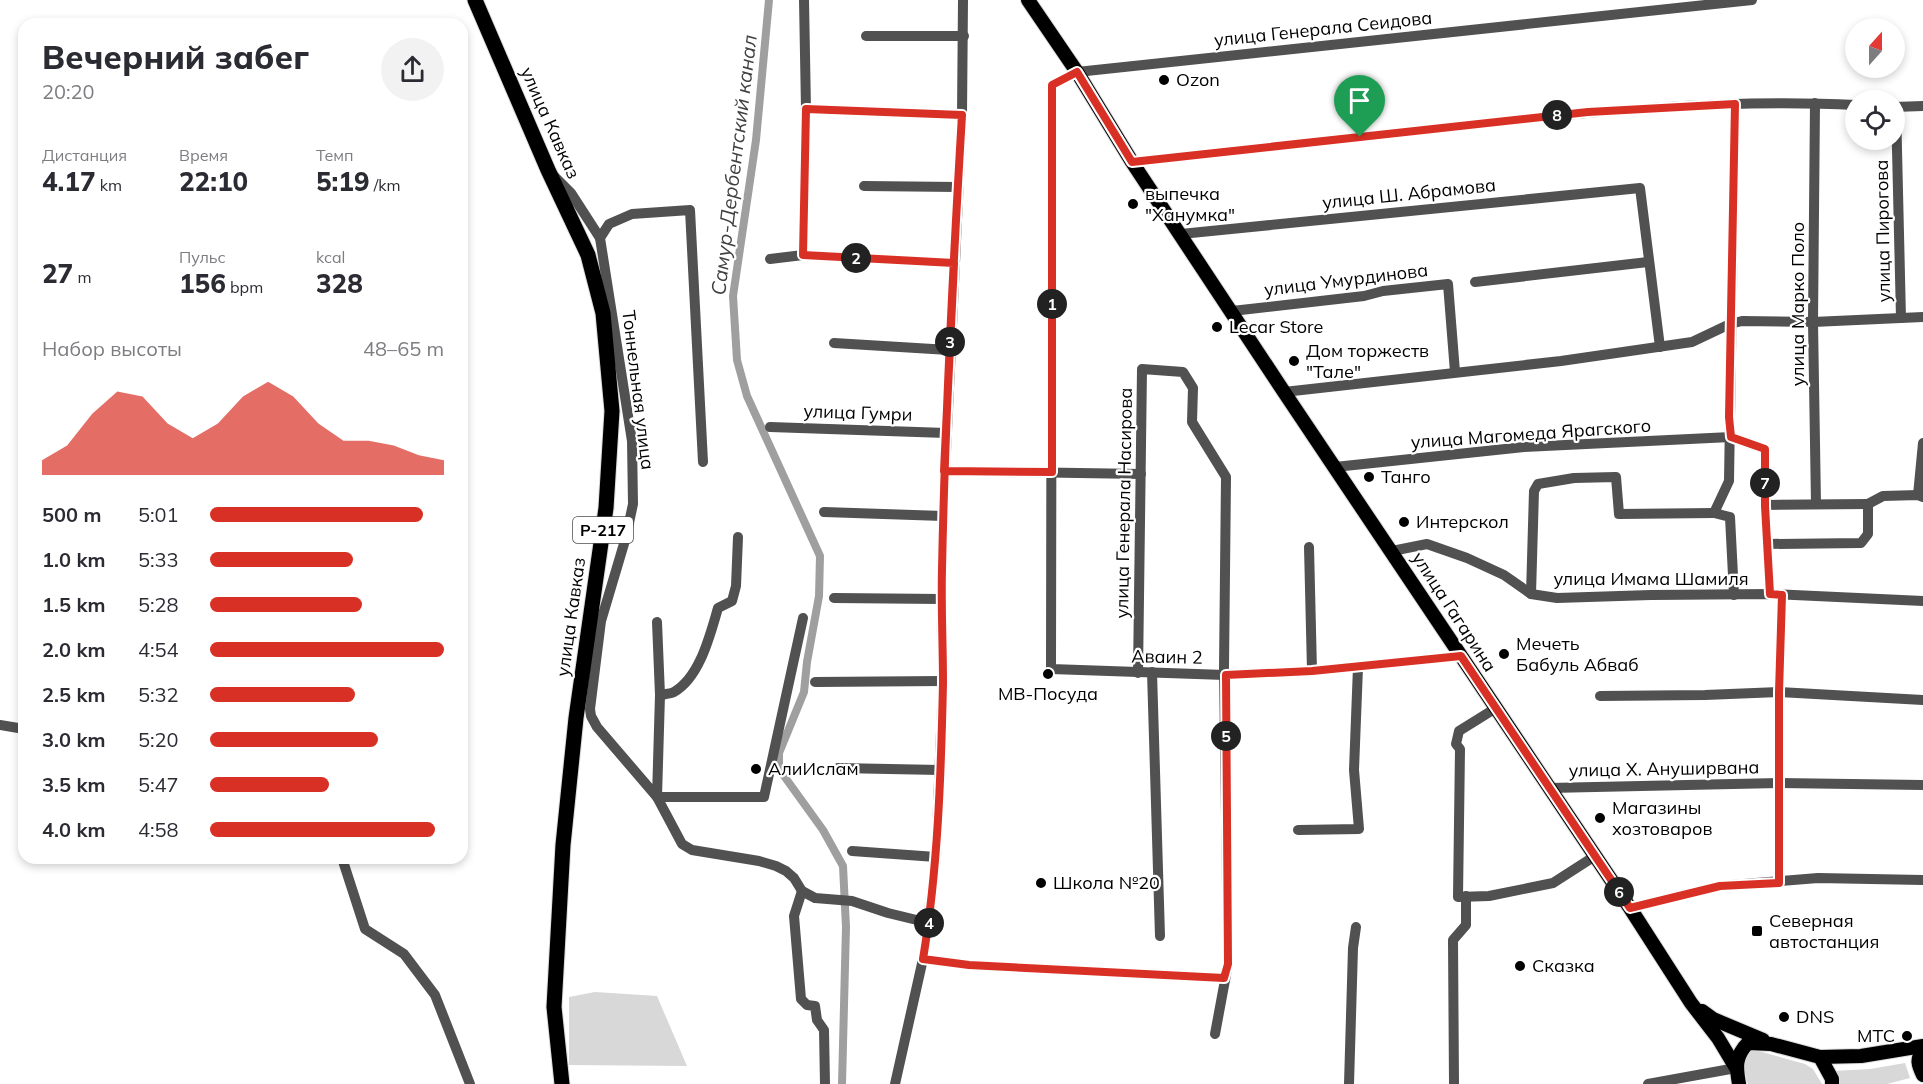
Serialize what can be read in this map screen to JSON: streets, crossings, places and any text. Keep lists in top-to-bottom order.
{
  "streets": {
    "highway": ["улица Кавказ", "Р-217"],
    "main road": ["улица Гагарина"],
    "street": [
      "улица Генерала Сеидова",
      "улица Ш. Абрамова",
      "улица Пирогова",
      "улица Умурдинова",
      "улица Марко Поло",
      "Тоннельная улица",
      "улица Гумри",
      "улица Магомеда Ярагского",
      "улица Генерала Насирова",
      "улица Имама Шамиля",
      "Аваин 2",
      "улица Х. Ануширвана"
    ]
  },
  "crossings": [
    ["улица Генерала Сеидова", "улица Гагарина"],
    ["улица Ш. Абрамова", "улица Гагарина"],
    ["улица Умурдинова", "улица Гагарина"],
    ["улица Магомеда Ярагского", "улица Гагарина"],
    ["улица Генерала Насирова", "Аваин 2"],
    ["улица Имама Шамиля", "улица Гагарина"],
    ["улица Гагарина", "Аваин 2"],
    ["улица Гагарина", "улица Х. Ануширвана"]
  ],
  "water": ["Самур-Дербентский канал"],
  "places": {
    "other": [
      "Ozon",
      "выпечка \"Ханумка\"",
      "Lecar Store",
      "Дом торжеств \"Тале\"",
      "Танго",
      "Интерскол",
      "Мечеть Бабуль Абваб",
      "МВ-Посуда",
      "АлиИслам",
      "Магазины хозтоваров",
      "Школа №20",
      "Сказка",
      "DNS",
      "МТС"
    ],
    "transit": ["Северная автостанция"]
  },
  "north": "top",
  "page": {
    "heading": ["Вечерний забег", "20:20"],
    "pins": [
      "8",
      "2",
      "1",
      "3",
      "7",
      "5",
      "6",
      "4"
    ],
    "stats": [
      ["Дистанция", "4.17 km"],
      ["Время", "22:10"],
      ["Темп", "5:19 /km"],
      ["27 m"],
      ["Пульс", "156 bpm"],
      ["kcal", "328"]
    ],
    "chart": ["Набор высоты", "48–65 m"],
    "list": [
      {
        "name": "500 m",
        "note": "5:01"
      },
      {
        "name": "1.0 km",
        "note": "5:33"
      },
      {
        "name": "1.5 km",
        "note": "5:28"
      },
      {
        "name": "2.0 km",
        "note": "4:54"
      },
      {
        "name": "2.5 km",
        "note": "5:32"
      },
      {
        "name": "3.0 km",
        "note": "5:20"
      },
      {
        "name": "3.5 km",
        "note": "5:47"
      },
      {
        "name": "4.0 km",
        "note": "4:58"
      }
    ]
  }
}
